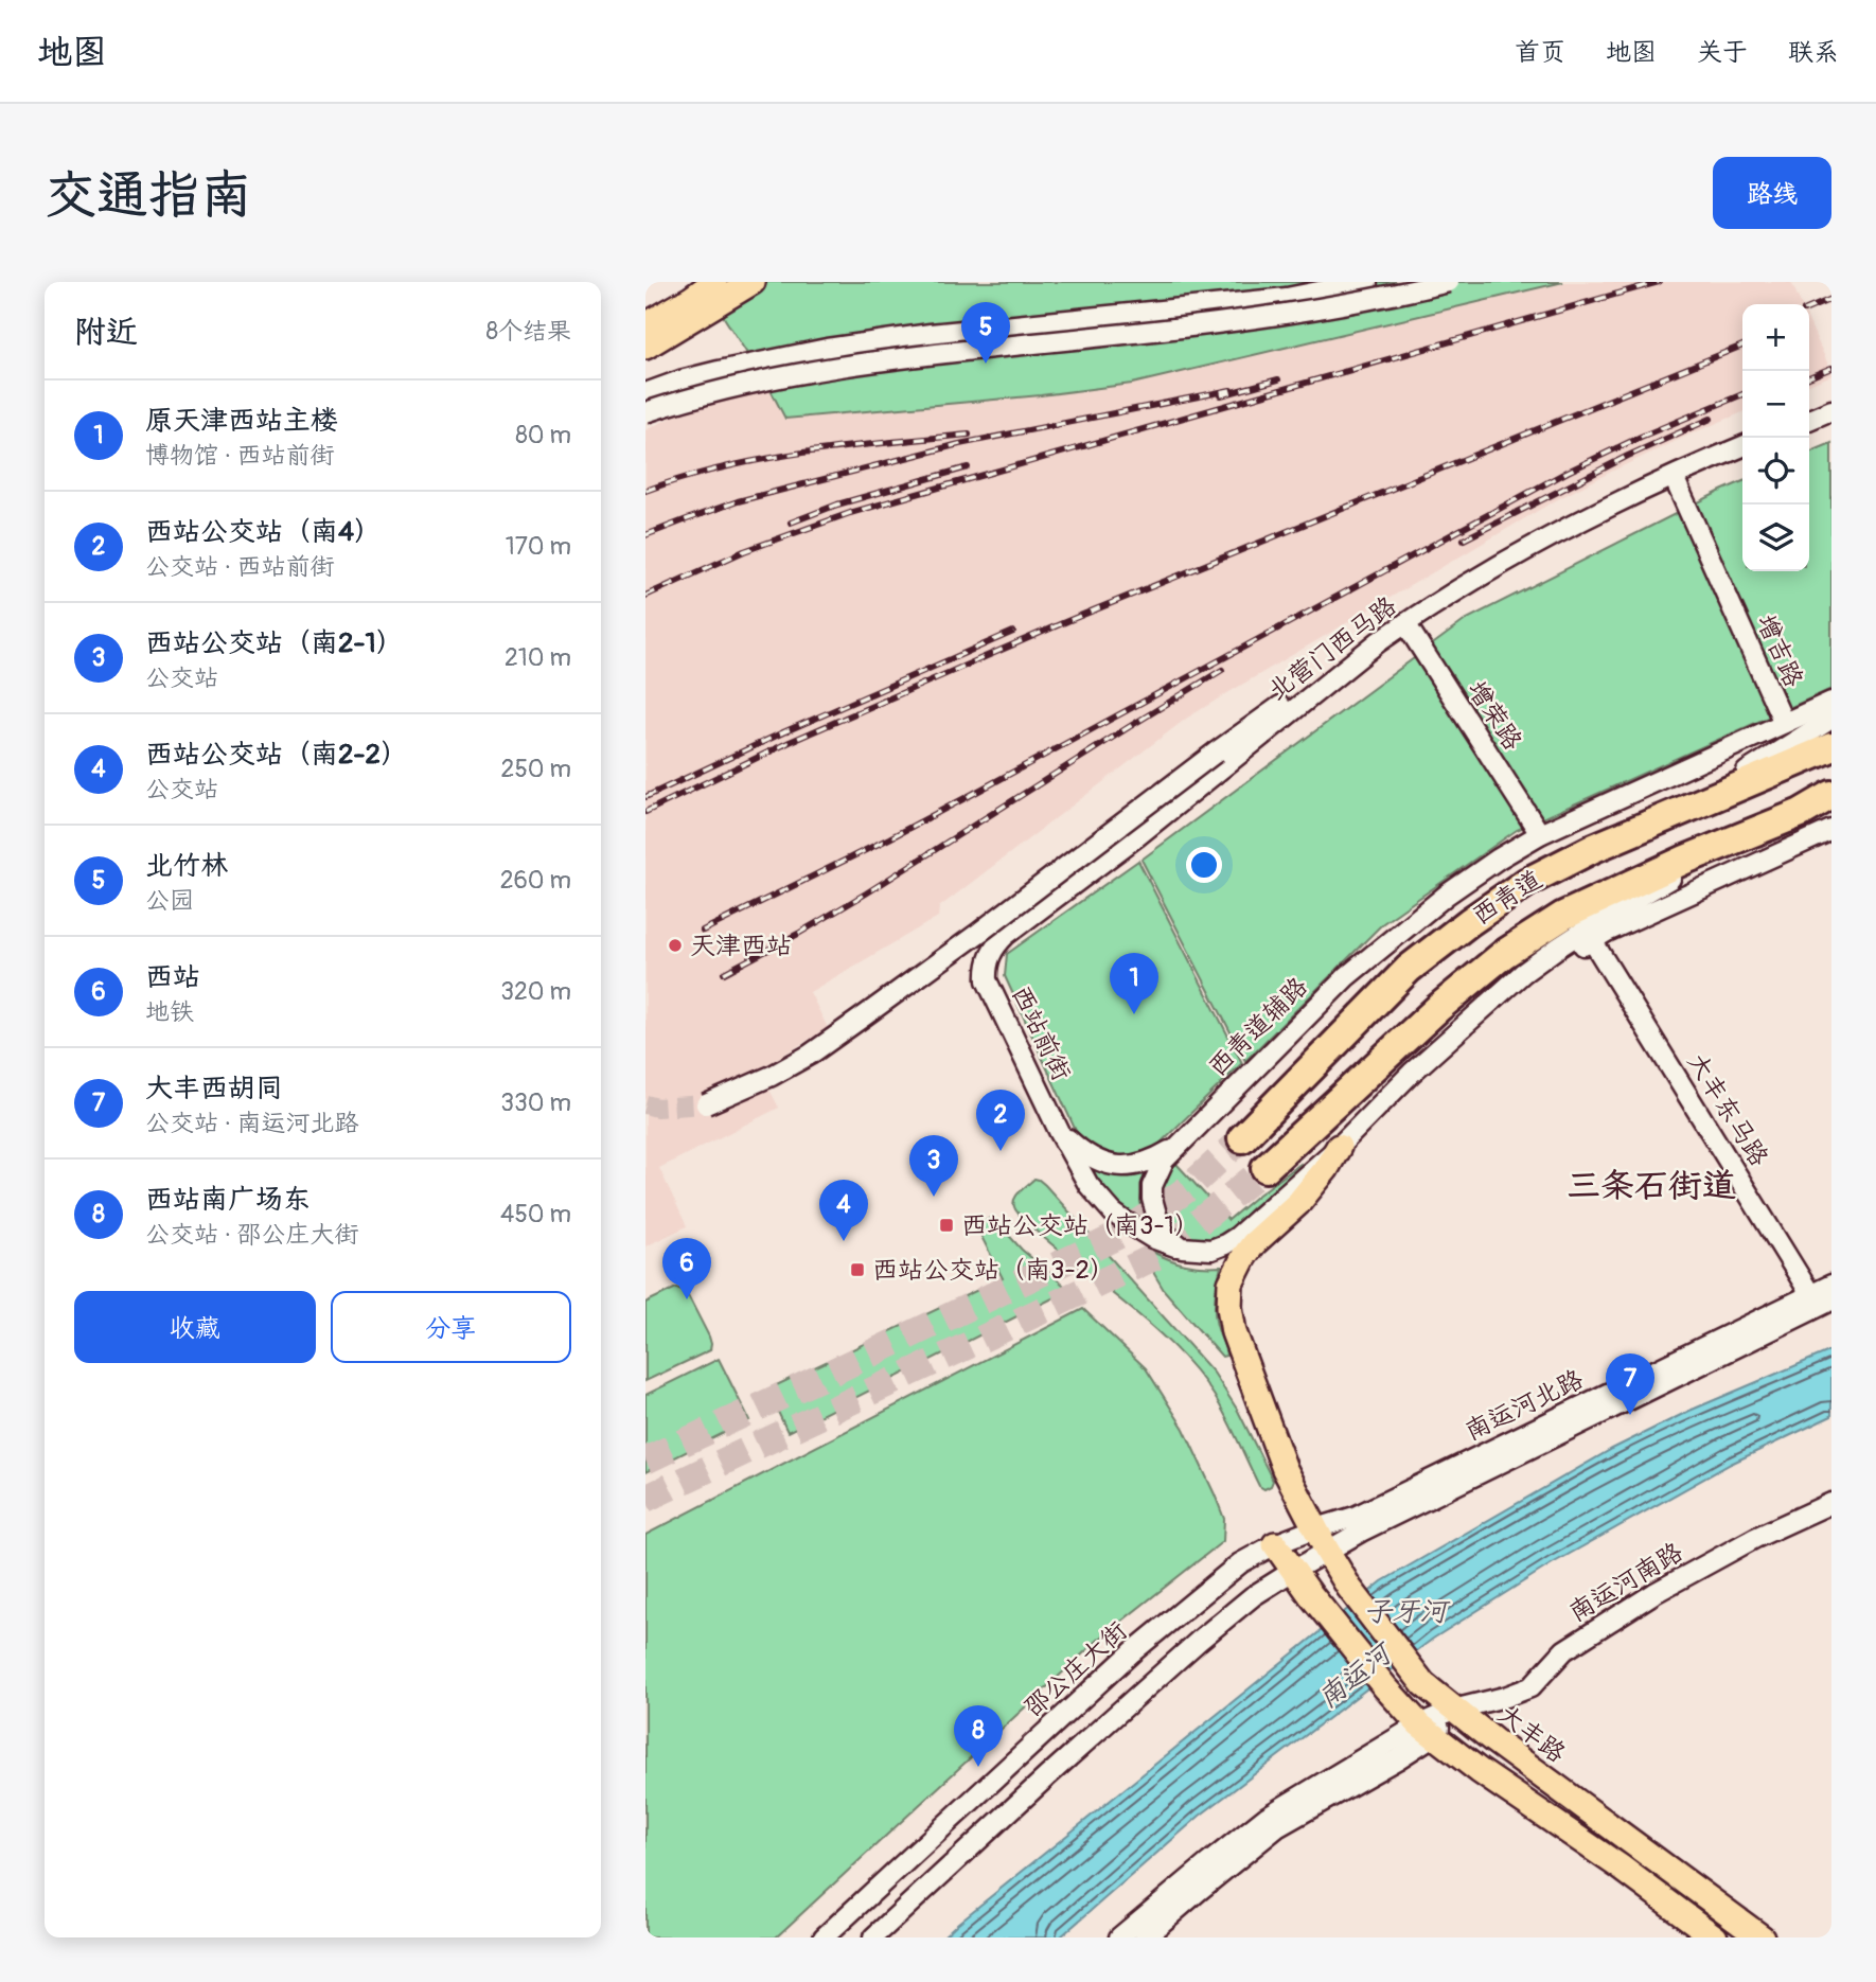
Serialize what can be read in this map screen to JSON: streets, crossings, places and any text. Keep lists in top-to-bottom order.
{
  "streets": {
    "highway": ["西青道"],
    "main road": ["大丰路"],
    "street": [
      "北营门西马路",
      "增吉路",
      "增荣路",
      "西青道辅路",
      "西站前街",
      "大丰东马路",
      "南运河北路",
      "南运河南路",
      "邵公庄大街"
    ]
  },
  "crossings": [
    ["北营门西马路", "增吉路"],
    ["北营门西马路", "增荣路"],
    ["北营门西马路", "西站前街"],
    ["增吉路", "西青道辅路"],
    ["增荣路", "西青道辅路"],
    ["西青道辅路", "西站前街"],
    ["大丰东马路", "南运河北路"],
    ["南运河北路", "邵公庄大街"],
    ["南运河北路", "大丰路"],
    ["南运河南路", "大丰路"]
  ],
  "districts": ["三条石街道"],
  "water": ["子牙河", "南运河"],
  "places": {
    "other": ["天津西站"],
    "transit": ["西站公交站（南3-1）", "西站公交站（南3-2）"]
  },
  "page": {
    "header": "地图",
    "nav": [
      "首页",
      "地图",
      "关于",
      "联系"
    ],
    "buttons": [
      "路线",
      ["收藏", "分享"]
    ],
    "title": "交通指南",
    "heading": ["附近", "8个结果"],
    "pins": [
      "5",
      "1",
      "2",
      "3",
      "4",
      "6",
      "7",
      "8"
    ],
    "map_buttons": ["+", "−"],
    "list": [
      {
        "mark": "1",
        "name": "原天津西站主楼",
        "note": "博物馆 · 西站前街",
        "value": "80 m"
      },
      {
        "mark": "2",
        "name": "西站公交站（南4）",
        "note": "公交站 · 西站前街",
        "value": "170 m"
      },
      {
        "mark": "3",
        "name": "西站公交站（南2-1）",
        "note": "公交站",
        "value": "210 m"
      },
      {
        "mark": "4",
        "name": "西站公交站（南2-2）",
        "note": "公交站",
        "value": "250 m"
      },
      {
        "mark": "5",
        "name": "北竹林",
        "note": "公园",
        "value": "260 m"
      },
      {
        "mark": "6",
        "name": "西站",
        "note": "地铁",
        "value": "320 m"
      },
      {
        "mark": "7",
        "name": "大丰西胡同",
        "note": "公交站 · 南运河北路",
        "value": "330 m"
      },
      {
        "mark": "8",
        "name": "西站南广场东",
        "note": "公交站 · 邵公庄大街",
        "value": "450 m"
      }
    ]
  }
}
